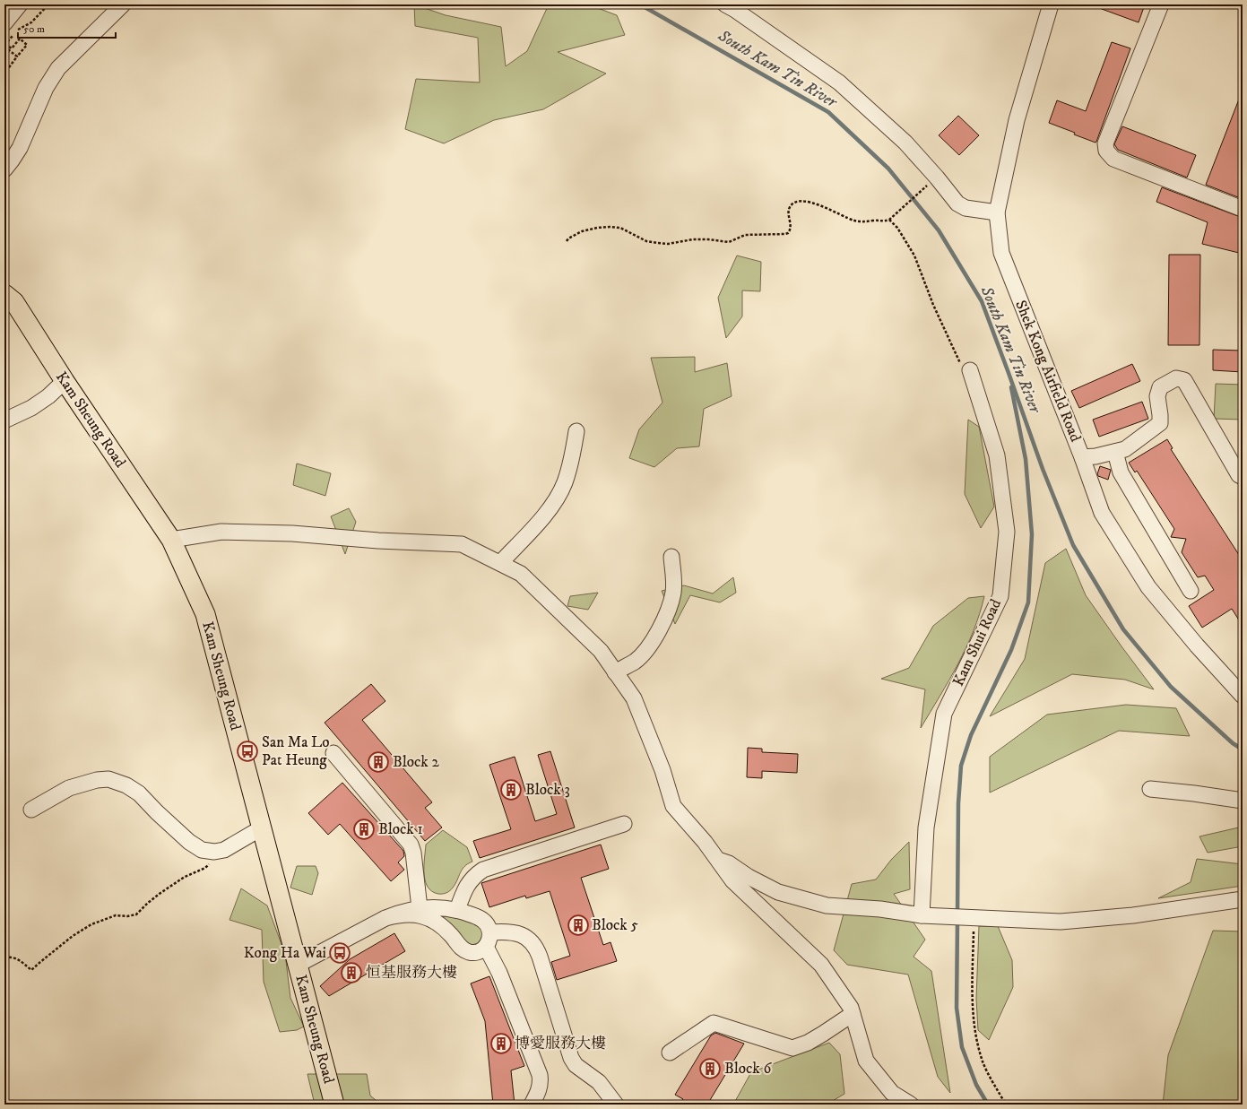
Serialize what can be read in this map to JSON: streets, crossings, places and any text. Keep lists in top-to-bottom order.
{
  "streets": {
    "main road": ["Kam Sheung Road"],
    "street": ["Shek Kong Airfield Road", "Kam Shui Road"]
  },
  "water": ["South Kam Tin River"],
  "places": {
    "bus stop": ["San Ma Lo Pat Heung", "Kong Ha Wai"],
    "building": [
      "Block 2",
      "Block 3",
      "Block 1",
      "Block 5",
      "恒基服務大樓",
      "博愛服務大樓",
      "Block 6"
    ]
  },
  "scale_bar": "50 m"
}
